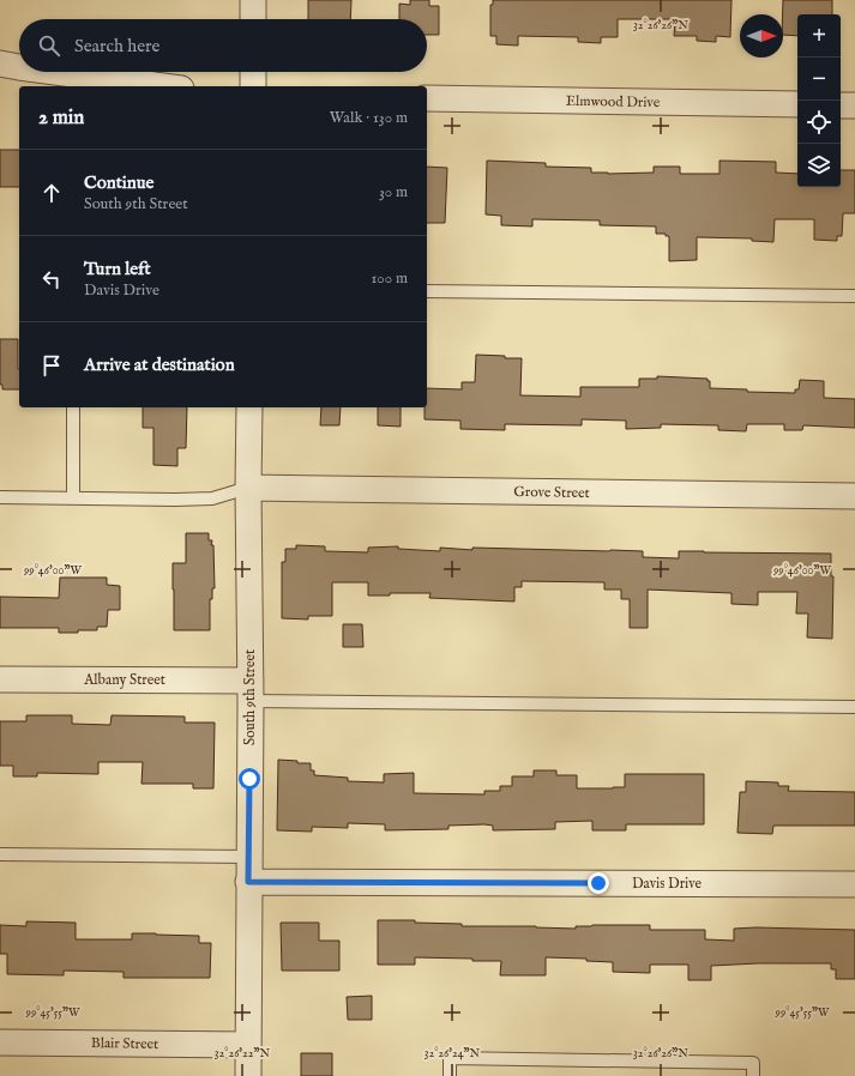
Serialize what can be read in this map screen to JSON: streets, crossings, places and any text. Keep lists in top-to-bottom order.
{
  "streets": {
    "street": [
      "Elmwood Drive",
      "Grove Street",
      "Albany Street",
      "South 9th Street",
      "Davis Drive",
      "Blair Street"
    ]
  },
  "crossings": [
    ["Grove Street", "South 9th Street"],
    ["Albany Street", "South 9th Street"],
    ["South 9th Street", "Davis Drive"],
    ["South 9th Street", "Blair Street"]
  ],
  "north": "right",
  "page": {
    "map_buttons": ["+", "−"],
    "search": "Search here",
    "heading": ["2 min", "Walk · 130 m"],
    "list": [
      ["Continue", "South 9th Street", "30 m"],
      ["Turn left", "Davis Drive", "100 m"],
      "Arrive at destination"
    ]
  },
  "coordinates": [
    "32°26'26\"N",
    "99°46'00\"W",
    "99°45'55\"W",
    "32°26'22\"N",
    "32°26'24\"N"
  ]
}
